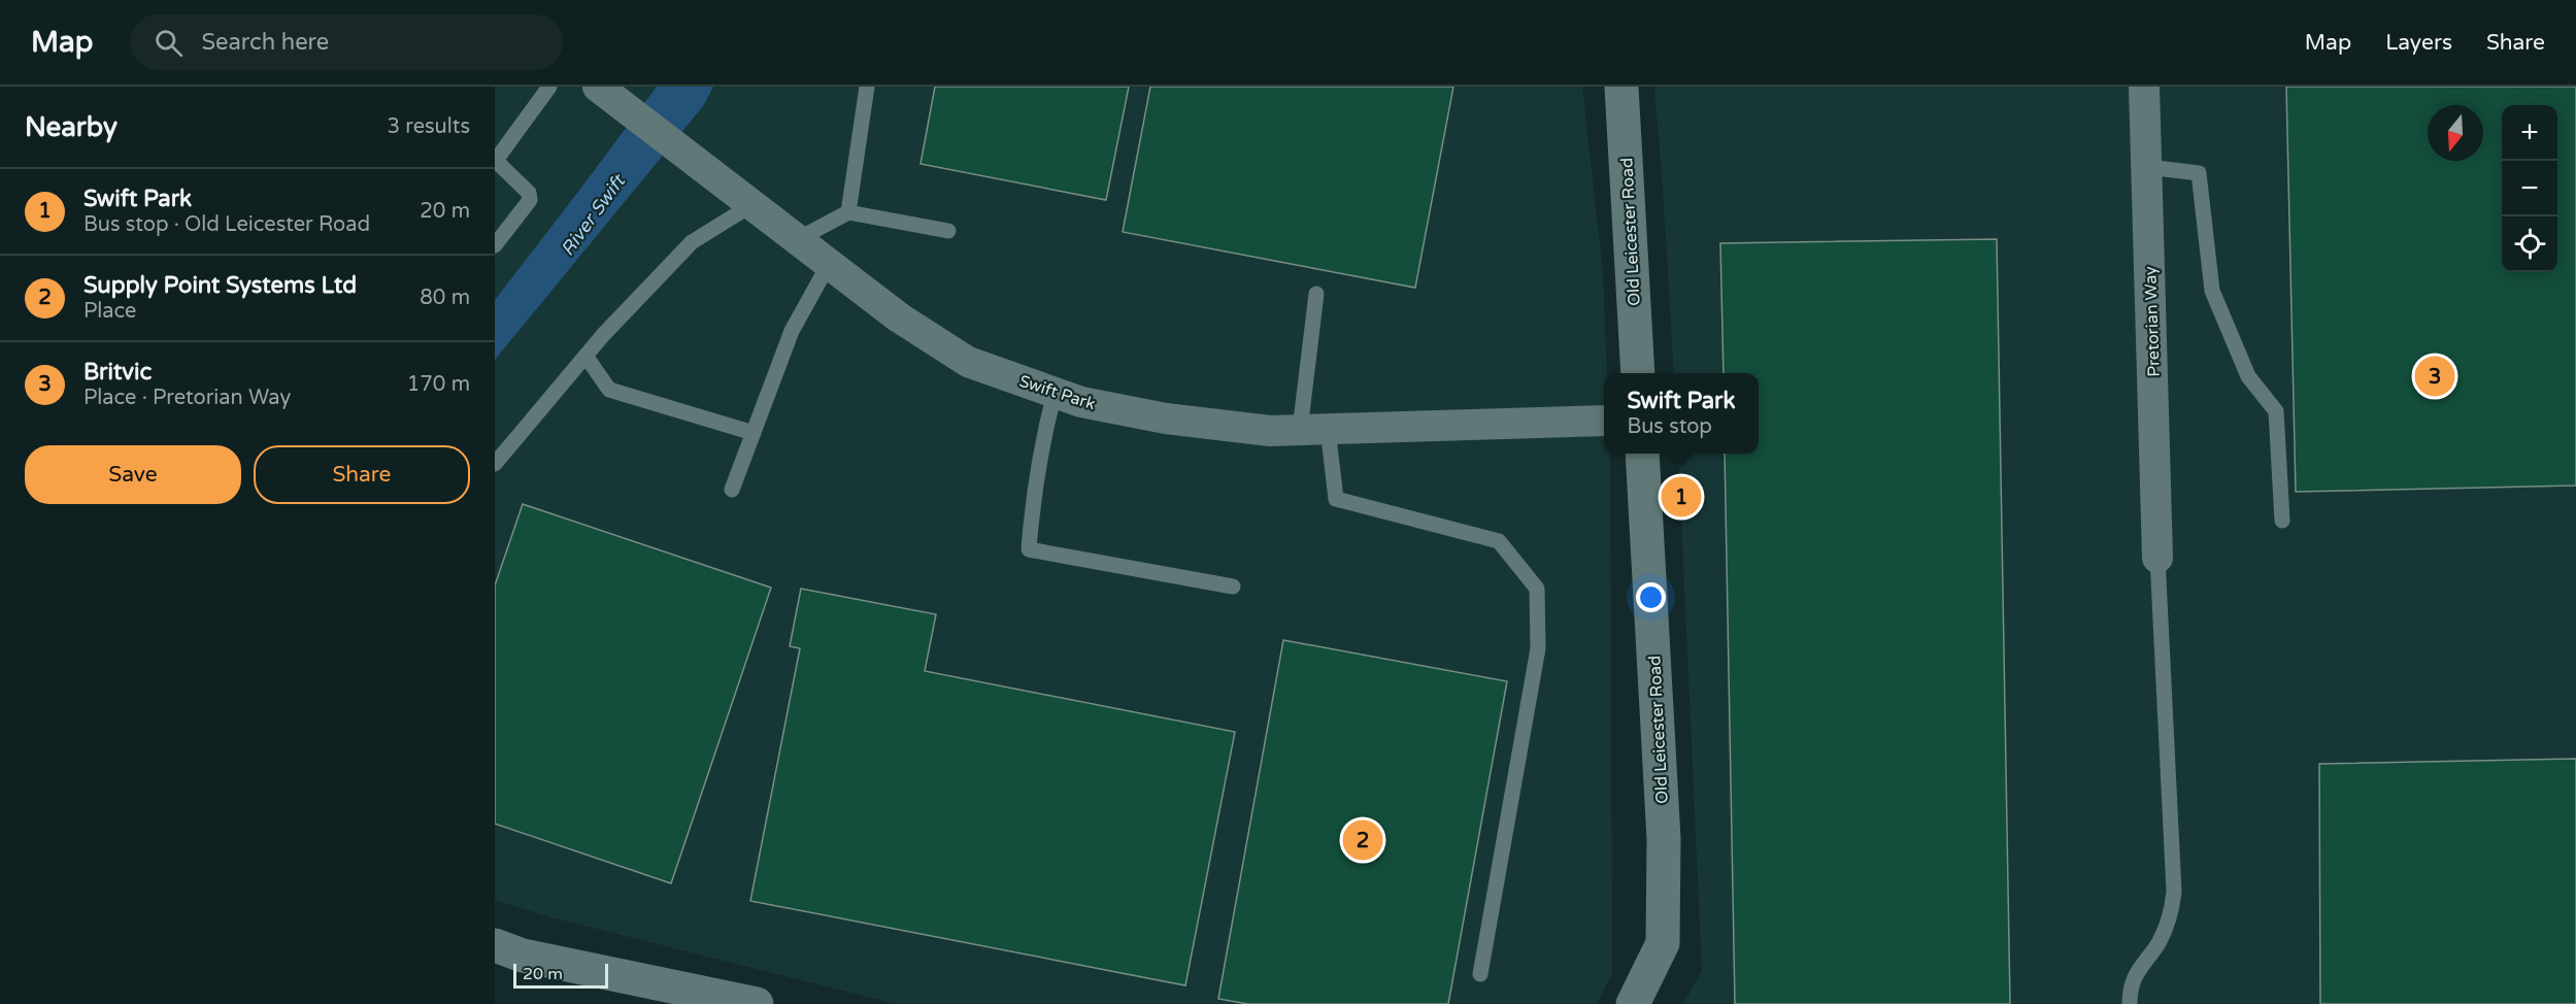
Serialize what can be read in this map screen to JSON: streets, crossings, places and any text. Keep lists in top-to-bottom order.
{
  "streets": {
    "street": ["Old Leicester Road", "Pretorian Way", "Swift Park"]
  },
  "water": ["River Swift"],
  "scale_bar": "20 m",
  "north": "bottom",
  "page": {
    "header": "Map",
    "search": "Search here",
    "nav": ["Map", "Layers", "Share"],
    "heading": ["Nearby", "3 results"],
    "map_buttons": ["+", "−"],
    "list": [
      {
        "mark": "1",
        "name": "Swift Park",
        "note": "Bus stop · Old Leicester Road",
        "value": "20 m"
      },
      {
        "mark": "2",
        "name": "Supply Point Systems Ltd",
        "note": "Place",
        "value": "80 m"
      },
      {
        "mark": "3",
        "name": "Britvic",
        "note": "Place · Pretorian Way",
        "value": "170 m"
      }
    ],
    "pins": ["3", "1", "2"],
    "popup": ["Swift Park", "Bus stop"],
    "buttons": ["Save", "Share"],
    "scale": "20 m"
  }
}
